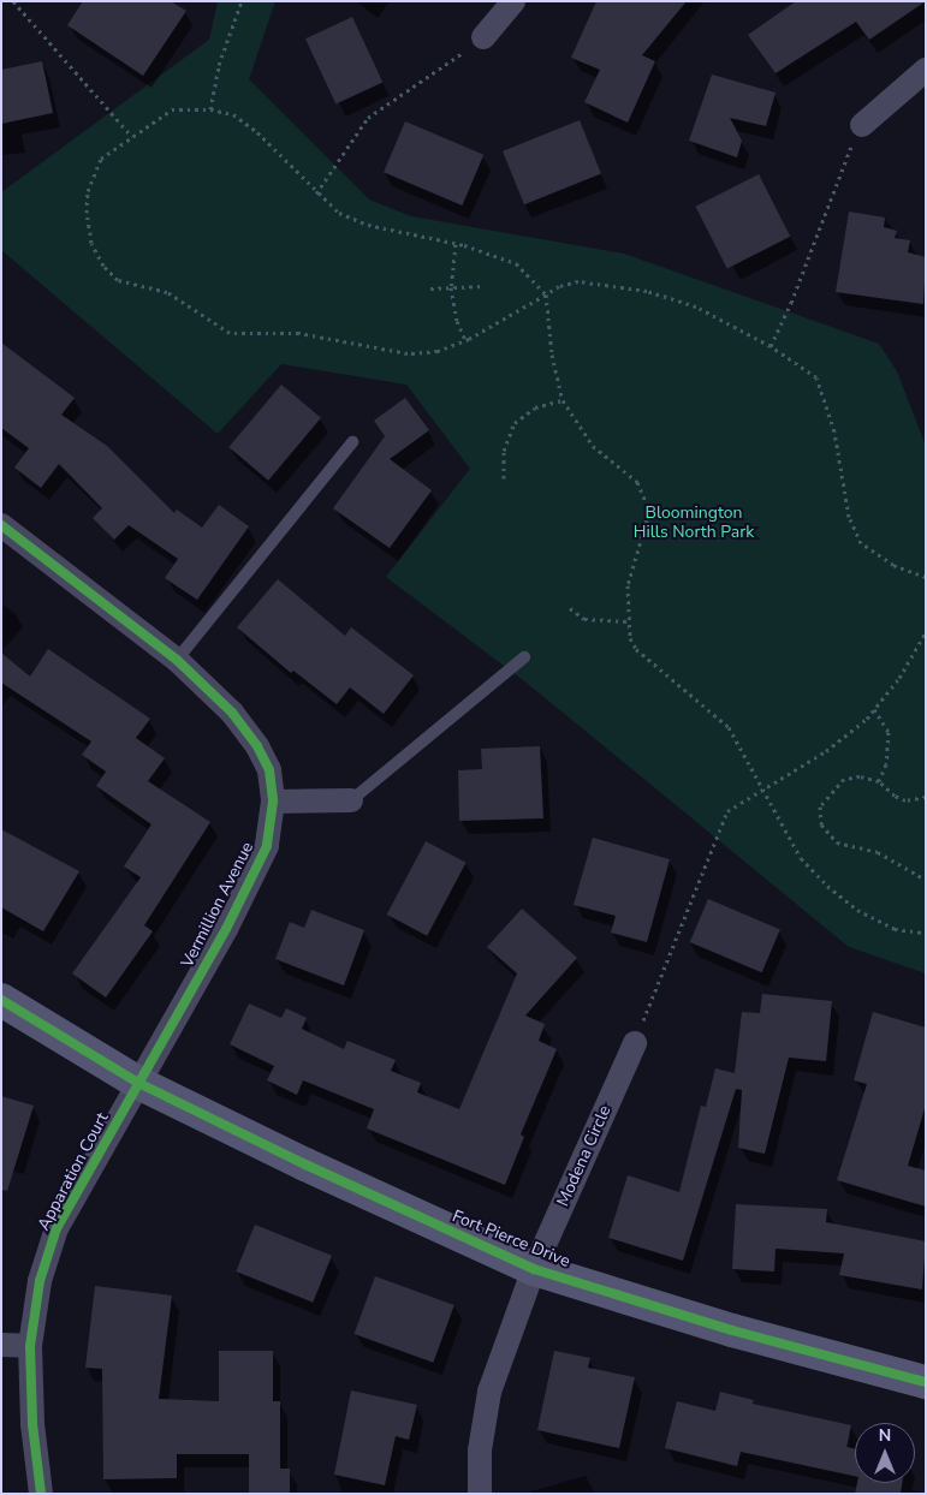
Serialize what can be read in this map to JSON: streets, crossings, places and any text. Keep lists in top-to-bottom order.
{
  "streets": {
    "street": [
      "Vermillion Avenue",
      "Modena Circle",
      "Apparation Court",
      "Fort Pierce Drive"
    ]
  },
  "crossings": [
    ["Vermillion Avenue", "Apparation Court"],
    ["Vermillion Avenue", "Fort Pierce Drive"],
    ["Modena Circle", "Fort Pierce Drive"],
    ["Apparation Court", "Fort Pierce Drive"]
  ],
  "parks": ["Bloomington Hills North Park"],
  "north": "top"
}
